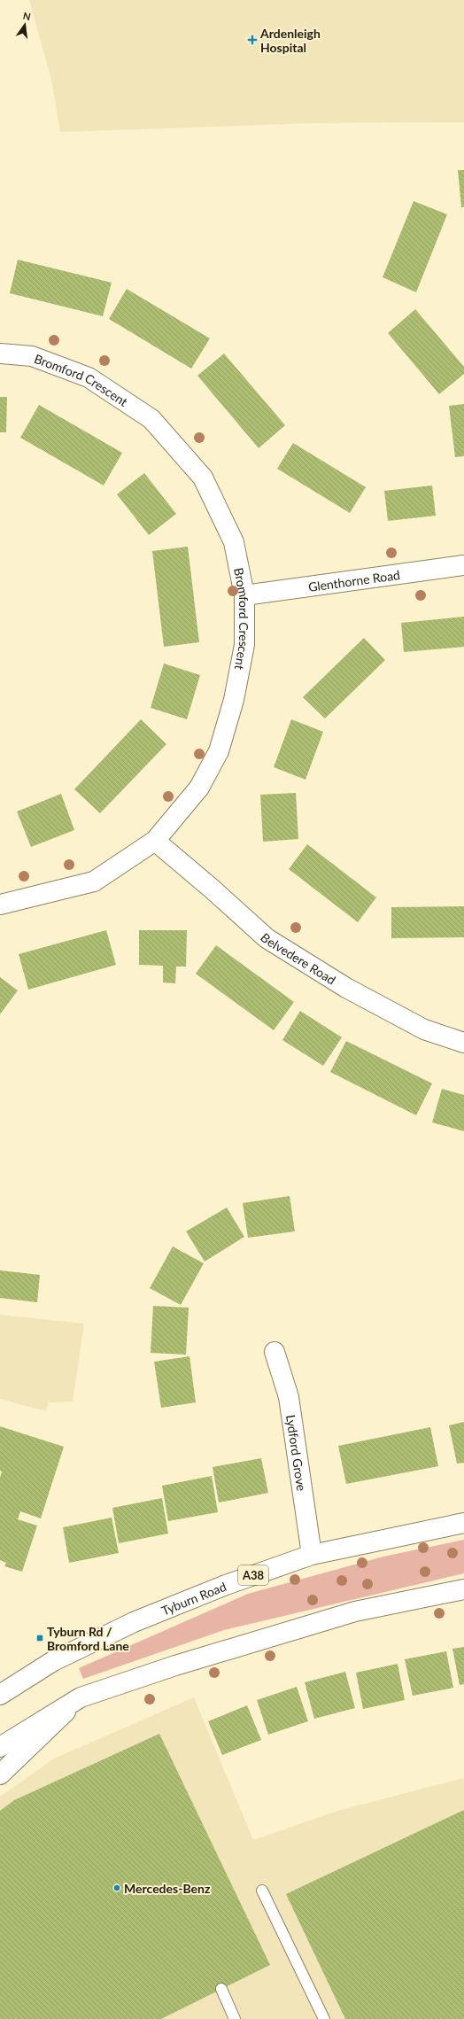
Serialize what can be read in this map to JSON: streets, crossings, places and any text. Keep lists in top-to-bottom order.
{
  "streets": {
    "main road": [
      "Bromford Crescent",
      "Glenthorne Road",
      "Belvedere Road",
      "Lydford Grove",
      "A38",
      "Tyburn Road"
    ]
  },
  "crossings": [
    ["Bromford Crescent", "Glenthorne Road"],
    ["Bromford Crescent", "Belvedere Road"],
    ["Lydford Grove", "Tyburn Road"]
  ],
  "places": {
    "health": ["Ardenleigh Hospital"],
    "transit": ["Tyburn Rd / Bromford Lane"],
    "other": ["Mercedes-Benz"]
  },
  "north": "top"
}
